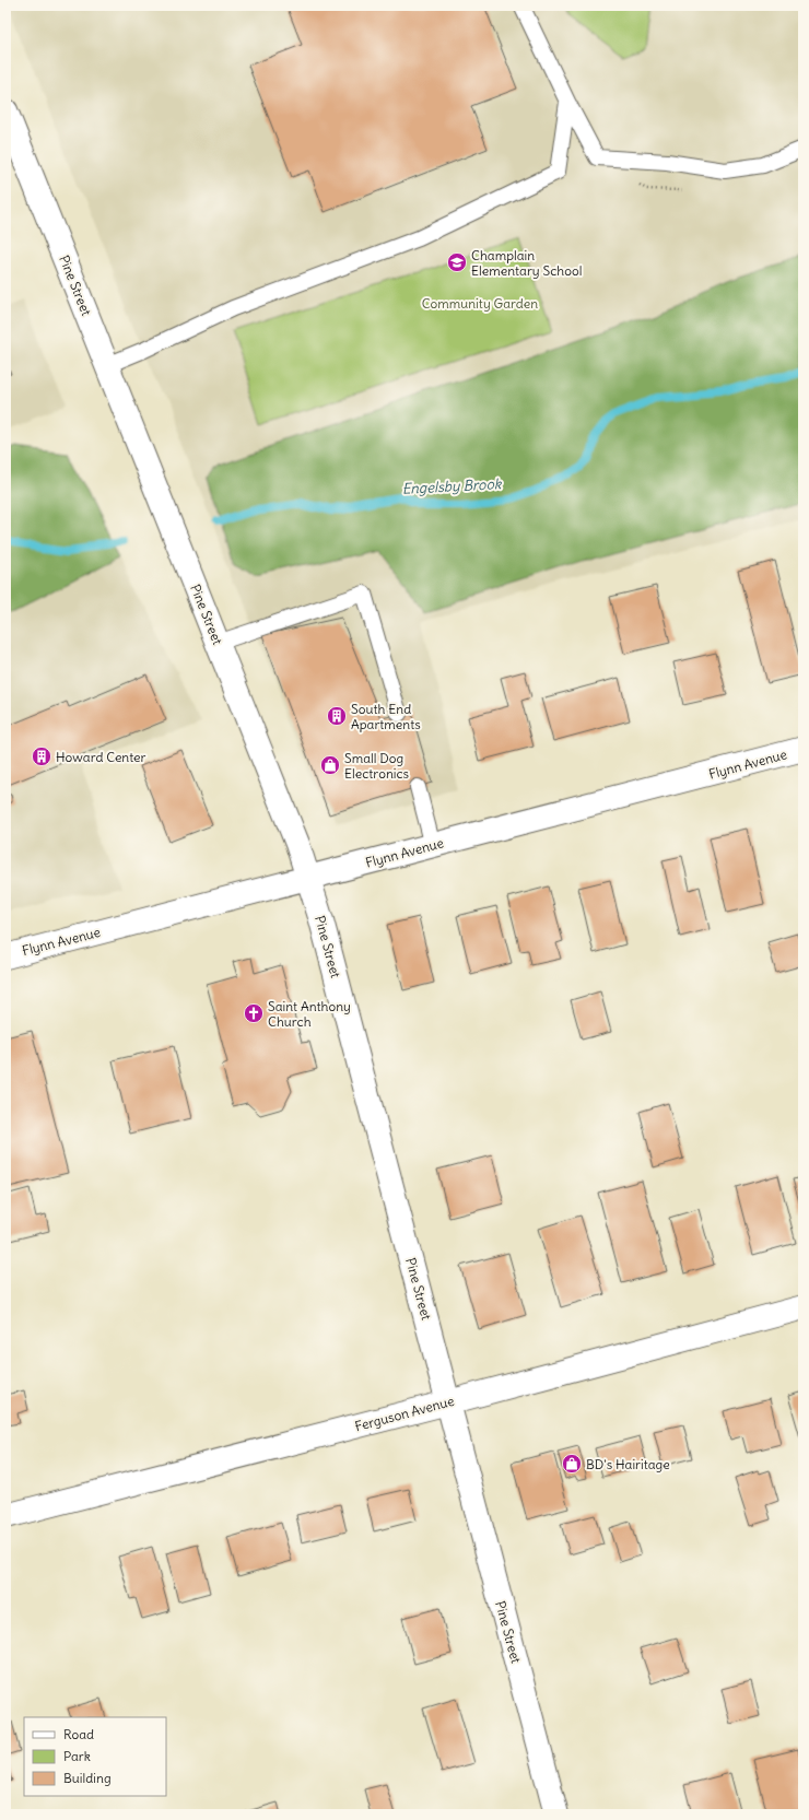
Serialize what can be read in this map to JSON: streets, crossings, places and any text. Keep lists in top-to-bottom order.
{
  "streets": {
    "main road": ["Pine Street", "Flynn Avenue", "Ferguson Avenue"]
  },
  "crossings": [
    ["Pine Street", "Flynn Avenue"],
    ["Pine Street", "Ferguson Avenue"]
  ],
  "water": ["Engelsby Brook"],
  "parks": ["Community Garden"],
  "places": {
    "school or university": ["Champlain Elementary School"],
    "building": ["South End Apartments", "Howard Center"],
    "shop": ["Small Dog Electronics", "BD's Hairitage"],
    "church": ["Saint Anthony Church"]
  },
  "legend": ["Road", "Park", "Building"]
}
